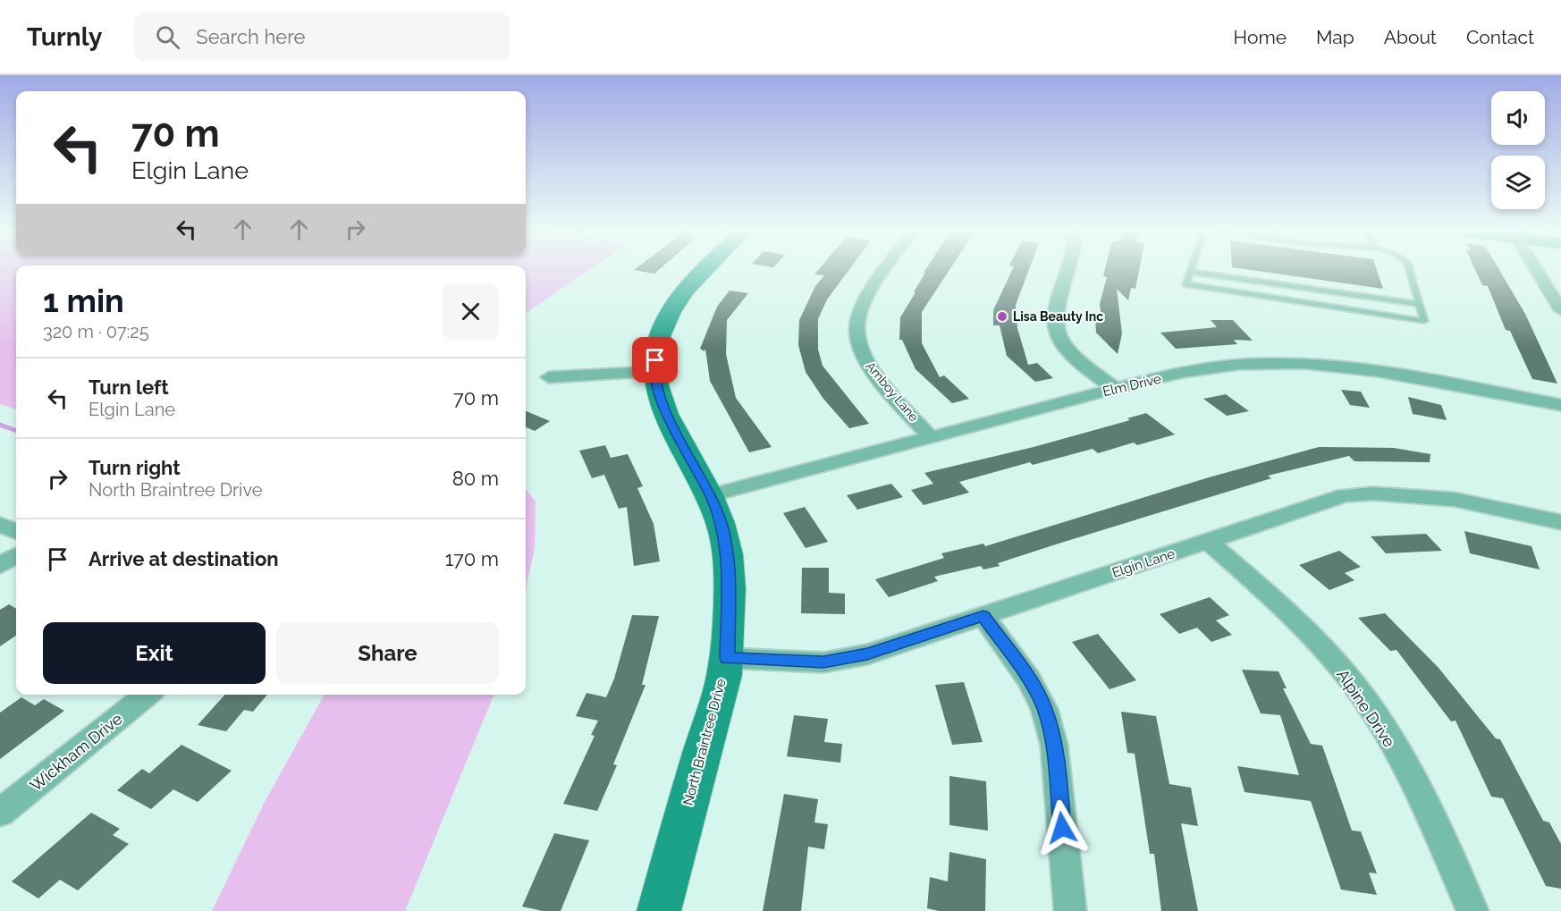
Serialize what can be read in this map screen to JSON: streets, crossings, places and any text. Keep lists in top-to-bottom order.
{
  "streets": {
    "street": [
      "Elm Drive",
      "Amboy Lane",
      "Elgin Lane",
      "Alpine Drive",
      "North Braintree Drive",
      "Wickham Drive"
    ]
  },
  "crossings": [
    ["Elm Drive", "Amboy Lane"],
    ["Elm Drive", "North Braintree Drive"],
    ["Elgin Lane", "Alpine Drive"],
    ["Elgin Lane", "North Braintree Drive"]
  ],
  "places": ["Lisa Beauty Inc"],
  "page": {
    "header": "Turnly",
    "search": "Search here",
    "nav": [
      "Home",
      "Map",
      "About",
      "Contact"
    ],
    "turn": ["70 m", "Elgin Lane"],
    "heading": ["1 min", "320 m · 07:25"],
    "list": [
      {
        "name": "Turn left",
        "note": "Elgin Lane",
        "value": "70 m"
      },
      {
        "name": "Turn right",
        "note": "North Braintree Drive",
        "value": "80 m"
      },
      {
        "name": "Arrive at destination",
        "value": "170 m"
      }
    ],
    "buttons": ["Exit", "Share"]
  }
}
